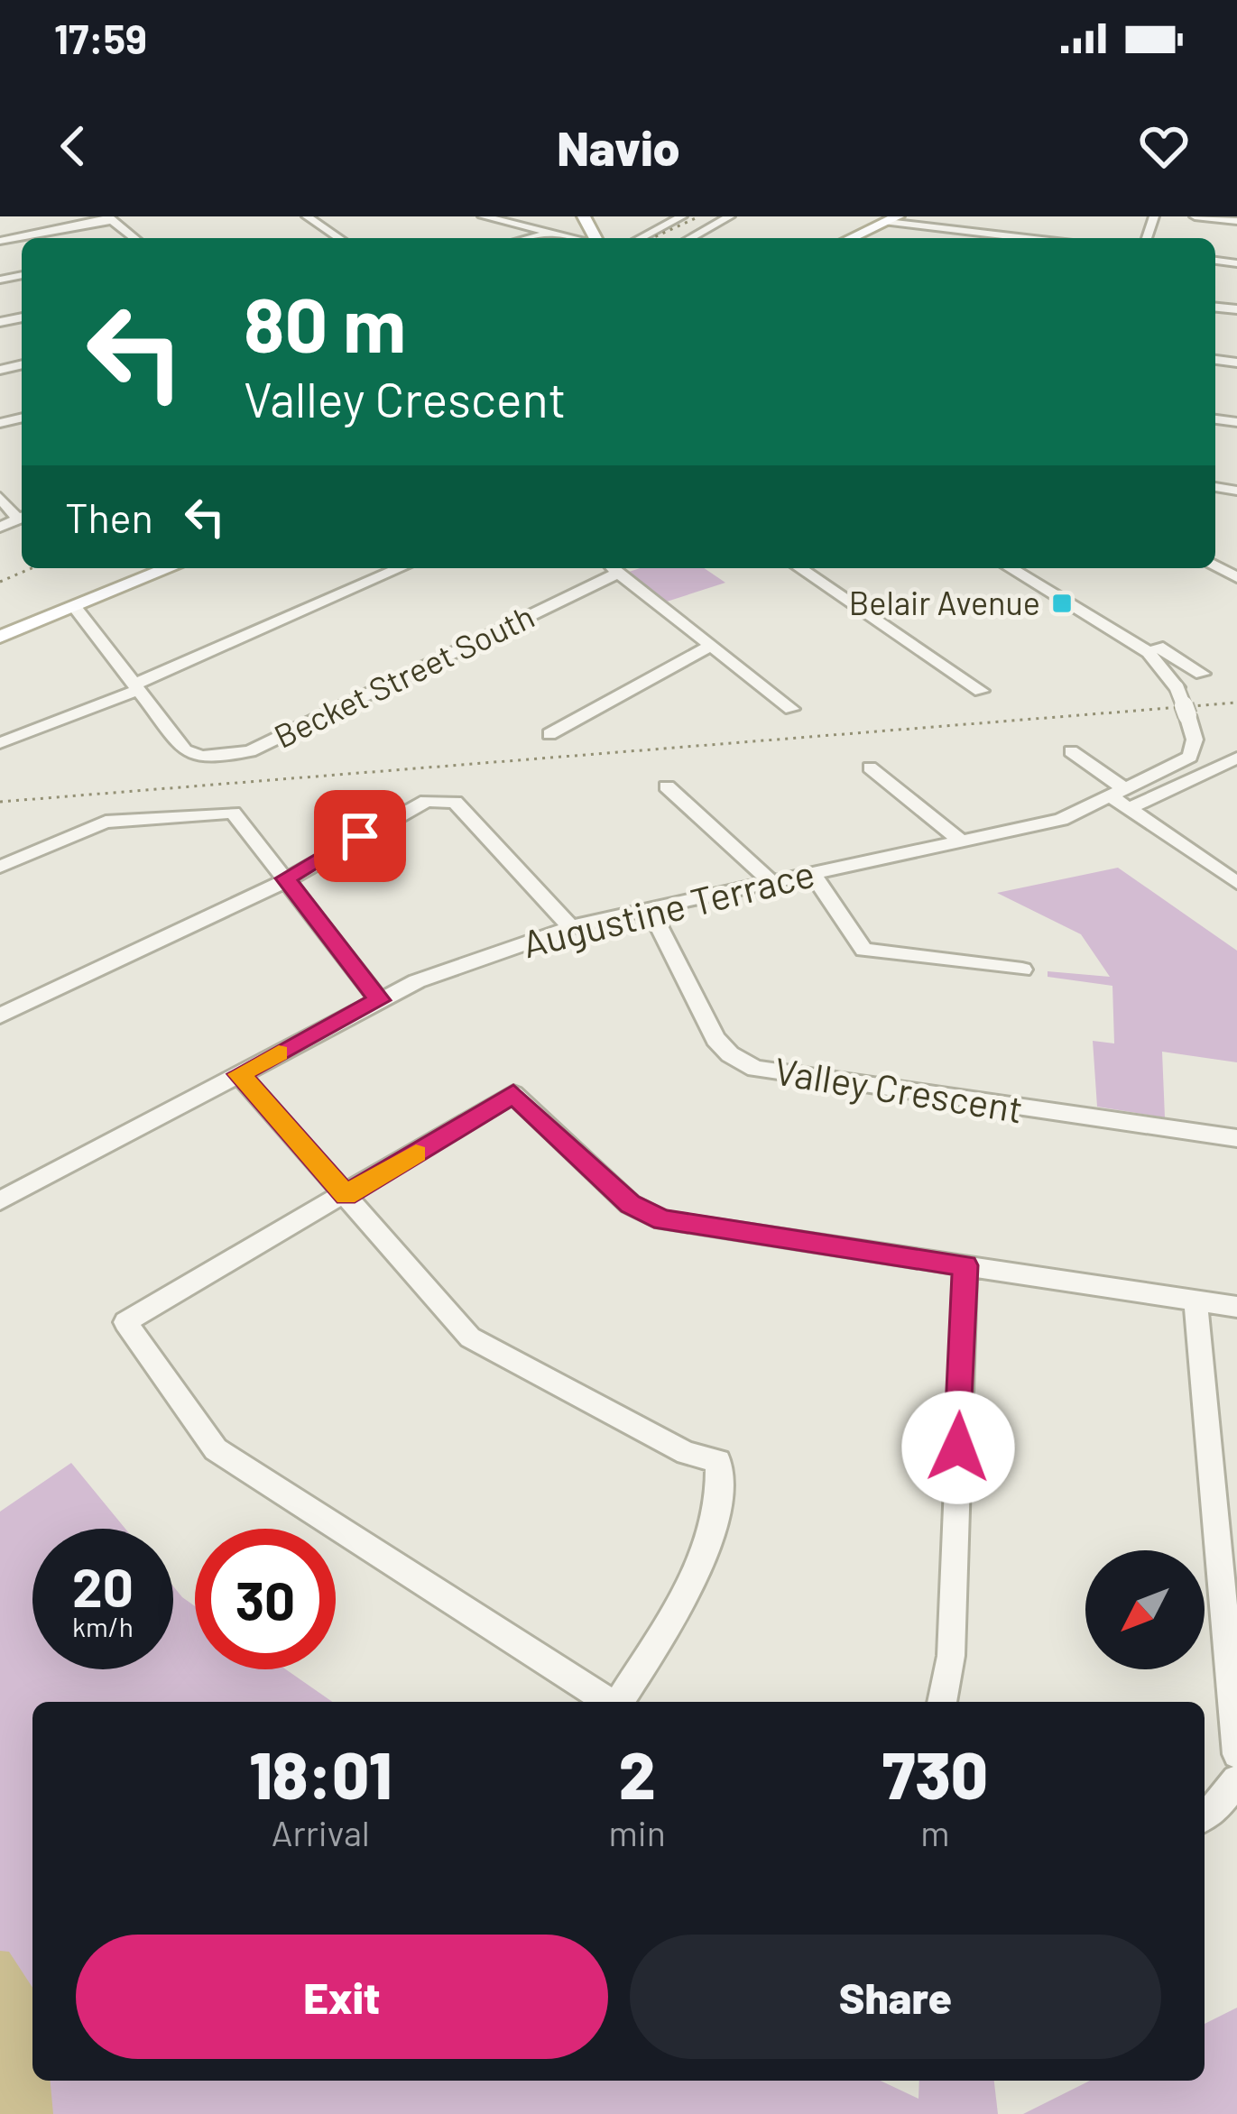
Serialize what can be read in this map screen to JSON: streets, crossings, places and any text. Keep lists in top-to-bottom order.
{
  "streets": {
    "street": ["Becket Street South", "Augustine Terrace", "Valley Crescent"]
  },
  "crossings": [
    ["Augustine Terrace", "Valley Crescent"]
  ],
  "places": {
    "transit": ["Belair Avenue"]
  },
  "north": "bottom left",
  "page": {
    "status": "17:59",
    "header": "Navio",
    "turn": ["80 m", "Valley Crescent"],
    "then": "Then",
    "speed": "20 km/h",
    "limit": "30",
    "eta": [
      "18:01",
      "Arrival",
      "2",
      "min",
      "730",
      "m"
    ],
    "buttons": ["Exit", "Share"]
  }
}
